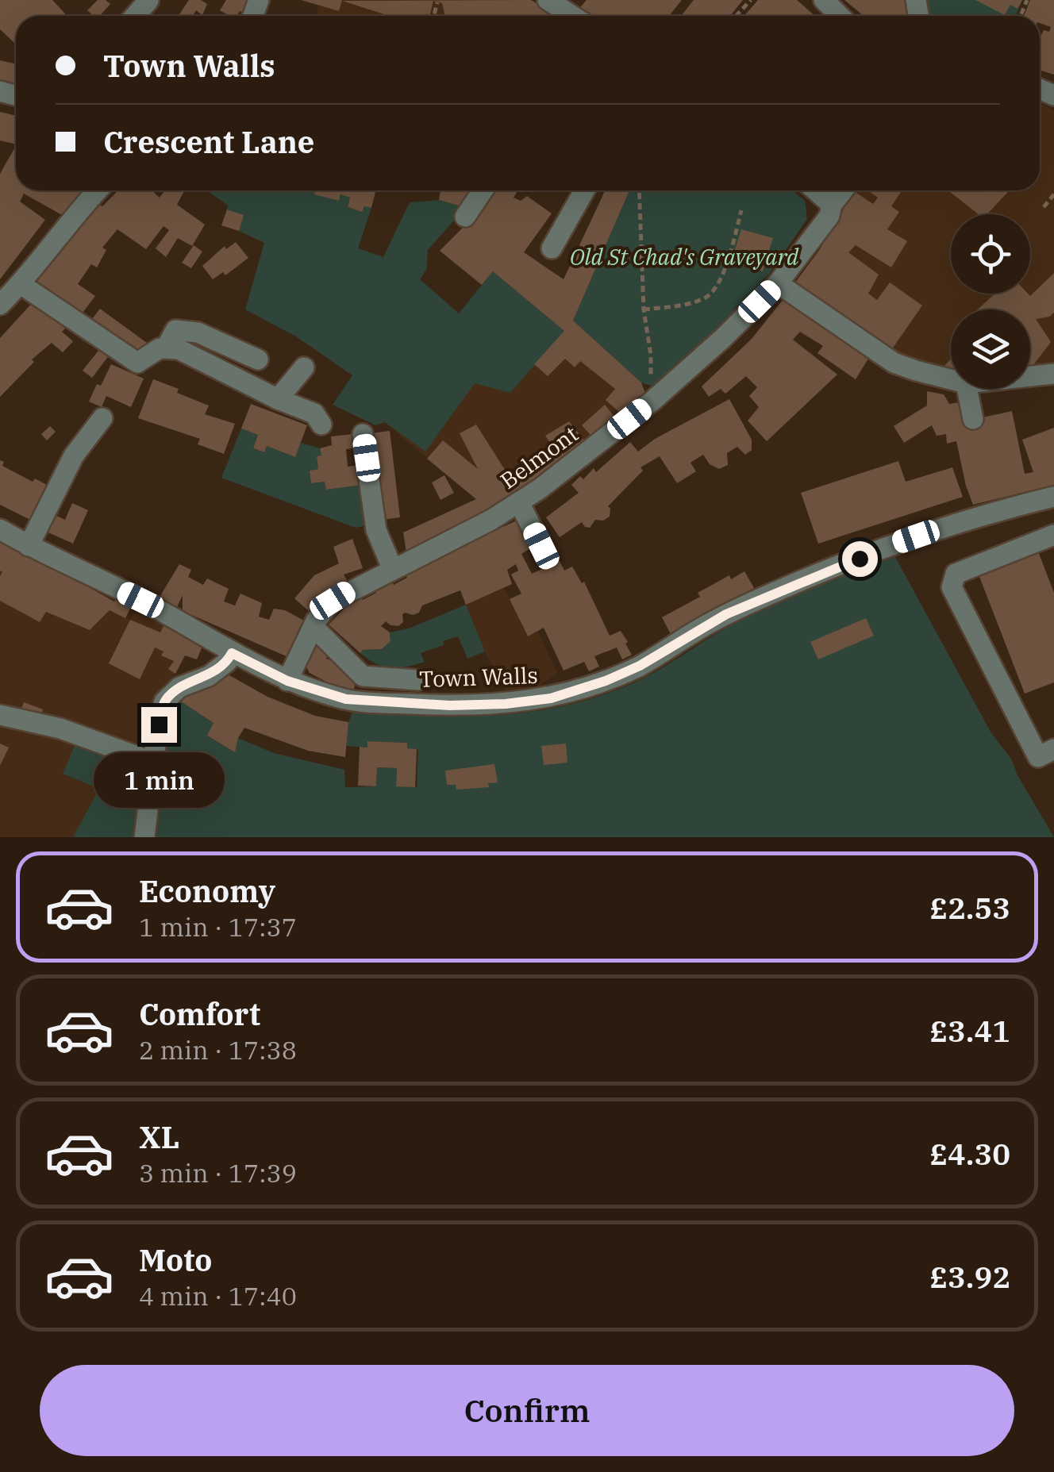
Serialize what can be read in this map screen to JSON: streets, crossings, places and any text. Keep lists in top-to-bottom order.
{
  "streets": {
    "street": ["Belmont", "Town Walls"]
  },
  "crossings": [
    ["Belmont", "Town Walls"]
  ],
  "parks": ["Old St Chad's Graveyard"],
  "page": {
    "banner": ["Town Walls", "Crescent Lane"],
    "bubble": "1 min",
    "list": [
      {
        "name": "Economy",
        "note": "1 min · 17:37",
        "value": "£2.53"
      },
      {
        "name": "Comfort",
        "note": "2 min · 17:38",
        "value": "£3.41"
      },
      {
        "name": "XL",
        "note": "3 min · 17:39",
        "value": "£4.30"
      },
      {
        "name": "Moto",
        "note": "4 min · 17:40",
        "value": "£3.92"
      }
    ],
    "buttons": "Confirm"
  }
}
